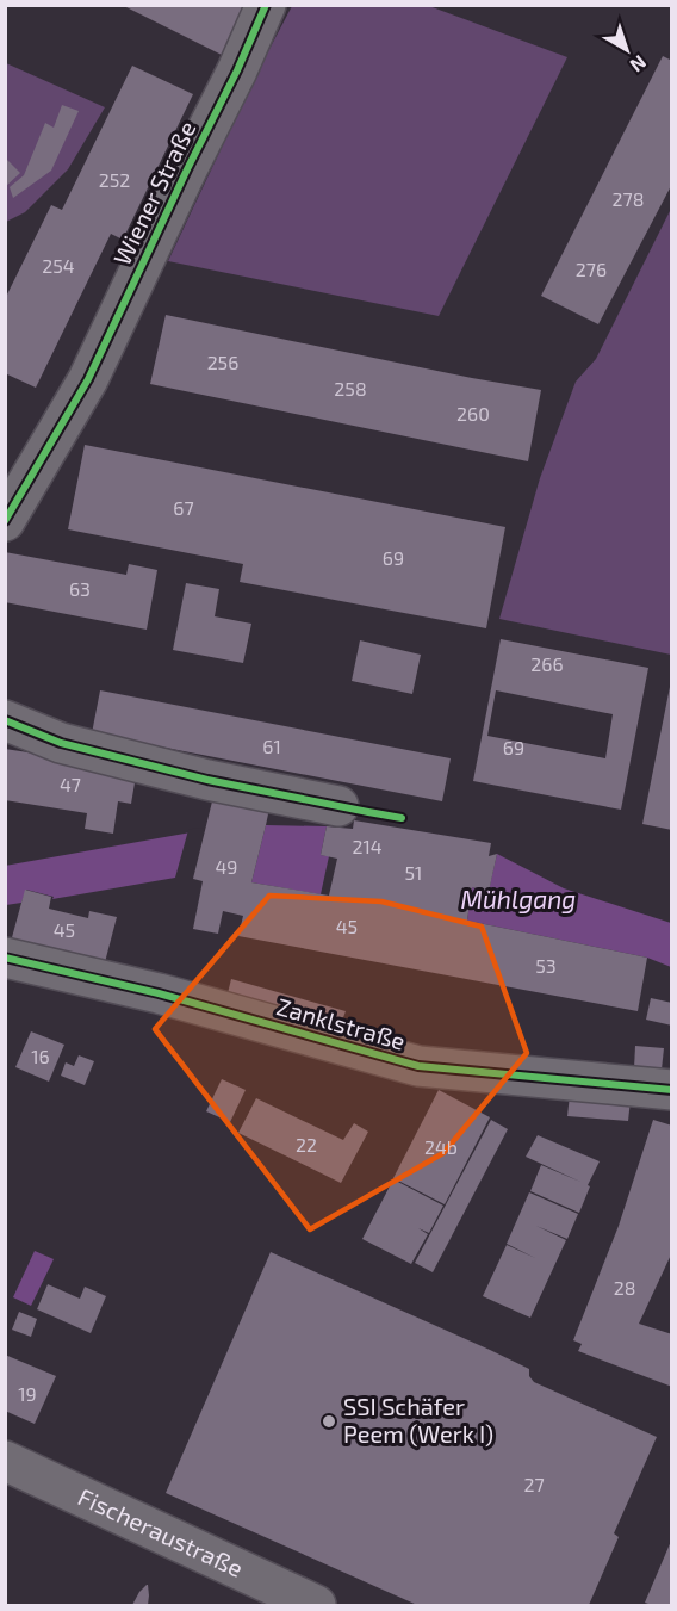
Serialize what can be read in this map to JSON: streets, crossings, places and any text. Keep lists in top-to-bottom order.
{
  "streets": {
    "street": ["Wiener Straße", "Zanklstraße", "Fischeraustraße"]
  },
  "water": ["Mühlgang"],
  "places": ["SSI Schäfer Peem (Werk I)"],
  "house_numbers": [
    "252",
    "278",
    "254",
    "276",
    "256",
    "258",
    "260",
    "67",
    "69",
    "63",
    "266",
    "61",
    "69",
    "47",
    "214",
    "49",
    "51",
    "45",
    "45",
    "53",
    "16",
    "22",
    "24b",
    "28",
    "19",
    "27"
  ],
  "north": "bottom right"
}
